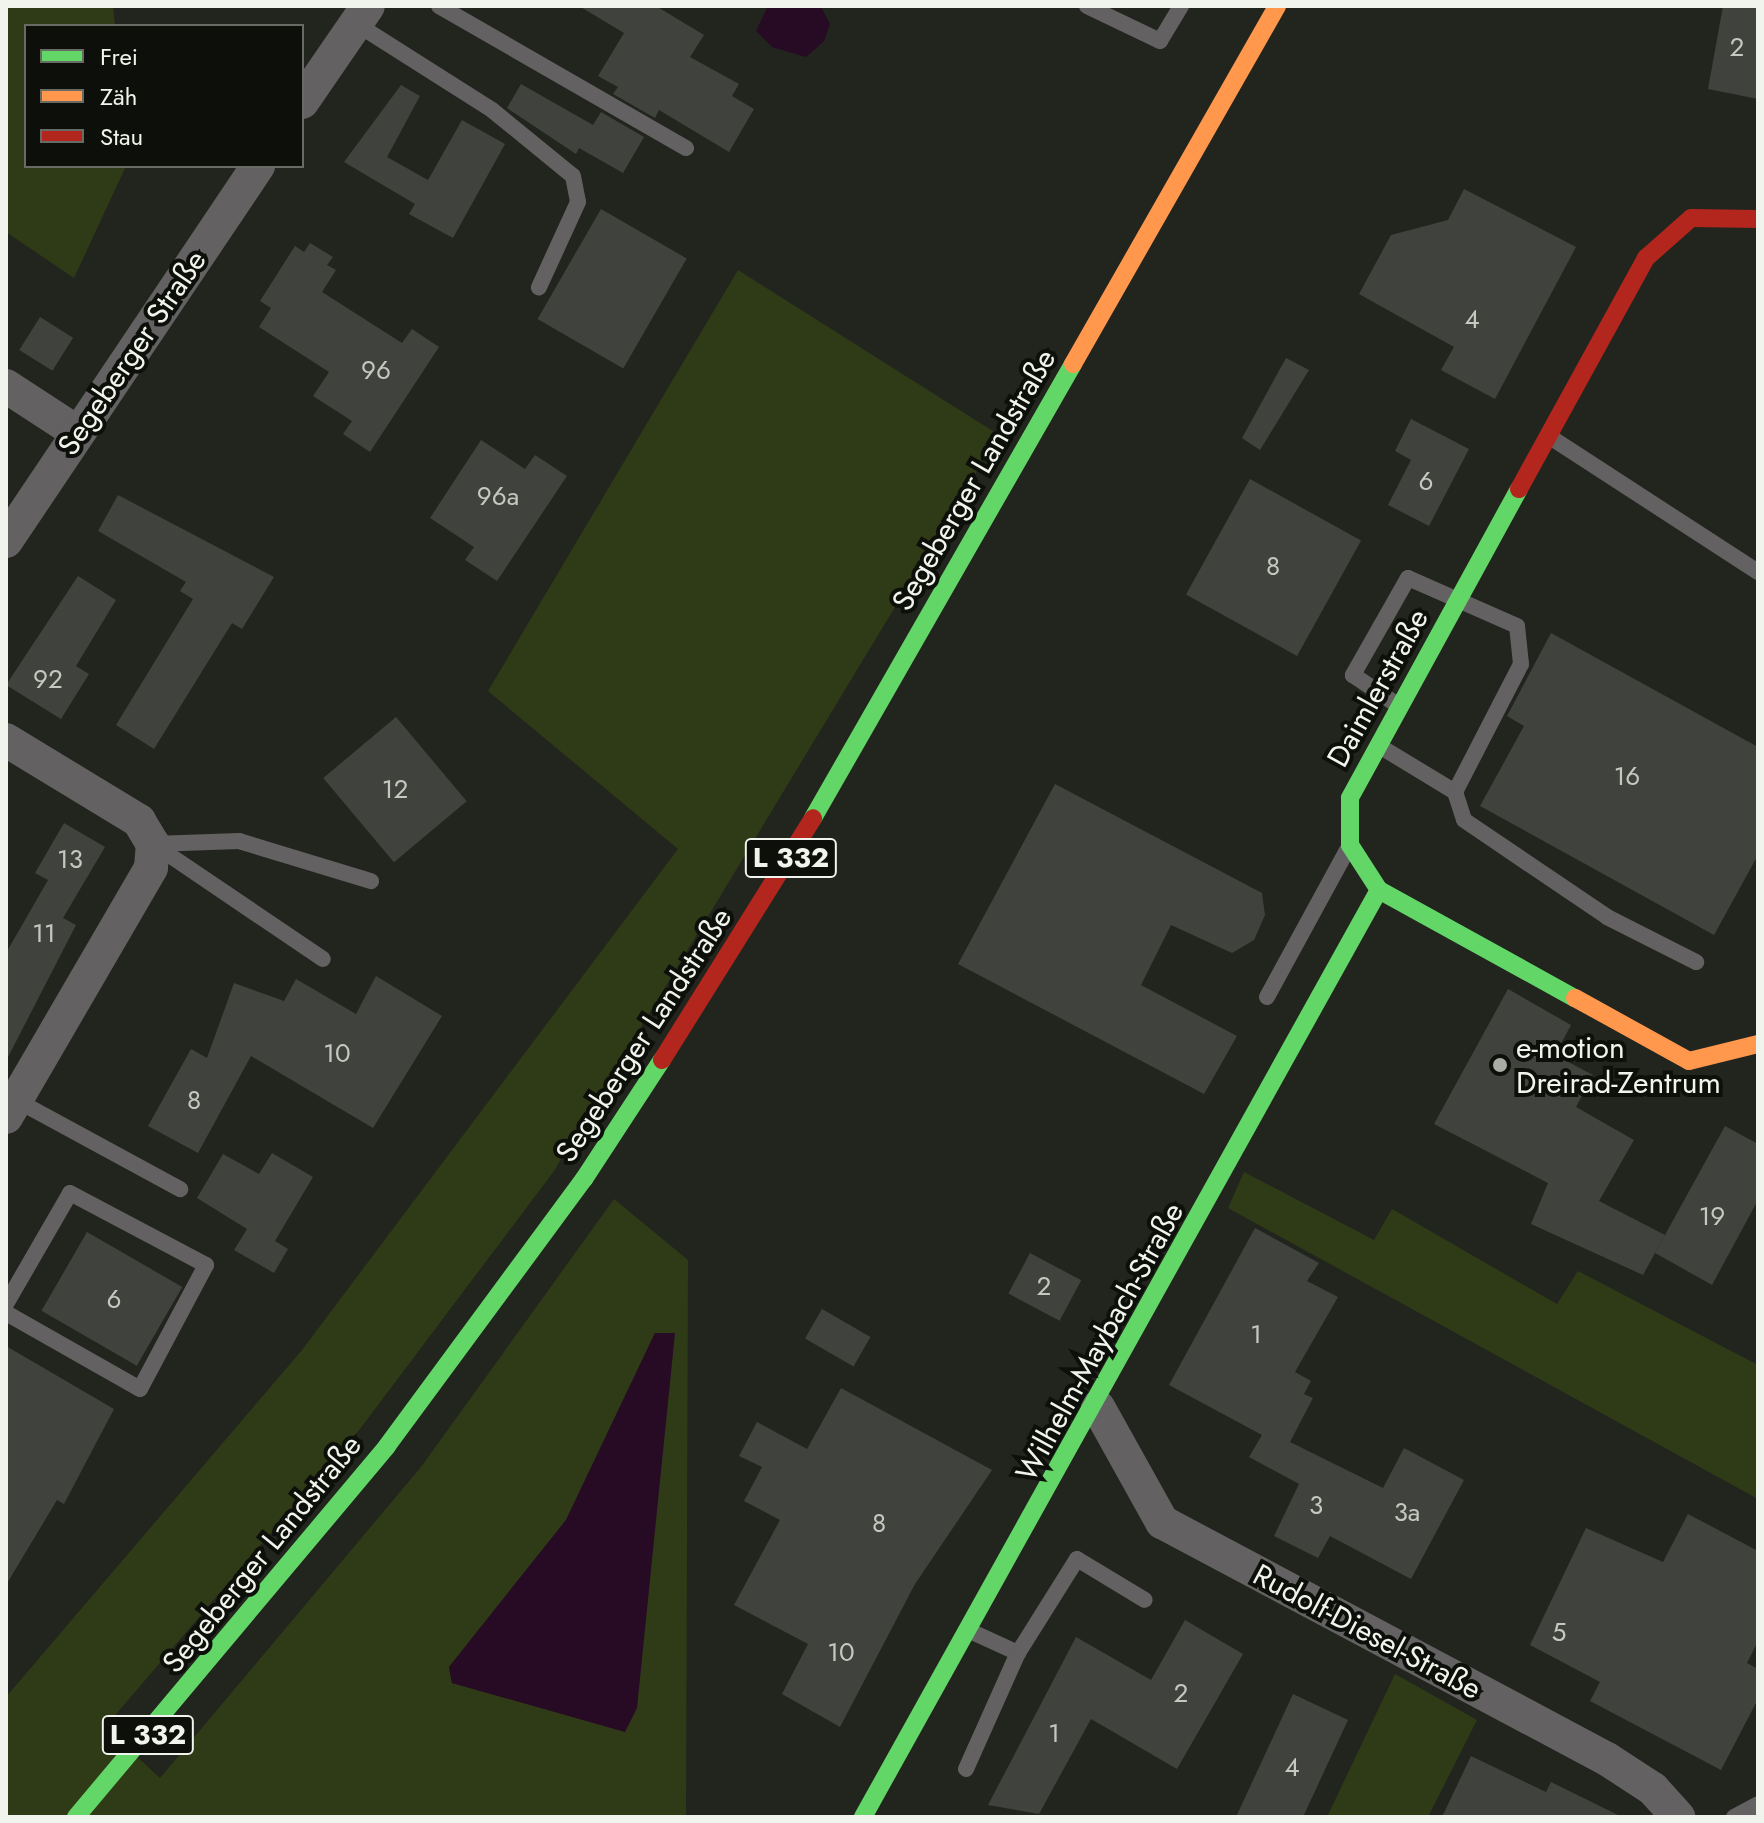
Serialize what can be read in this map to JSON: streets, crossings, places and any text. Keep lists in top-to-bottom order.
{
  "streets": {
    "street": [
      "Segeberger Straße",
      "Segeberger Landstraße",
      "Daimlerstraße",
      "L 332",
      "Wilhelm-Maybach-Straße",
      "Rudolf-Diesel-Straße"
    ]
  },
  "crossings": [
    ["Wilhelm-Maybach-Straße", "Rudolf-Diesel-Straße"]
  ],
  "places": ["e-motion Dreirad-Zentrum"],
  "house_numbers": [
    "2",
    "4",
    "96",
    "6",
    "96a",
    "8",
    "92",
    "16",
    "12",
    "13",
    "11",
    "10",
    "8",
    "19",
    "2",
    "6",
    "1",
    "3",
    "3a",
    "8",
    "5",
    "10",
    "2",
    "1",
    "4"
  ],
  "legend": ["Frei", "Zäh", "Stau"]
}
